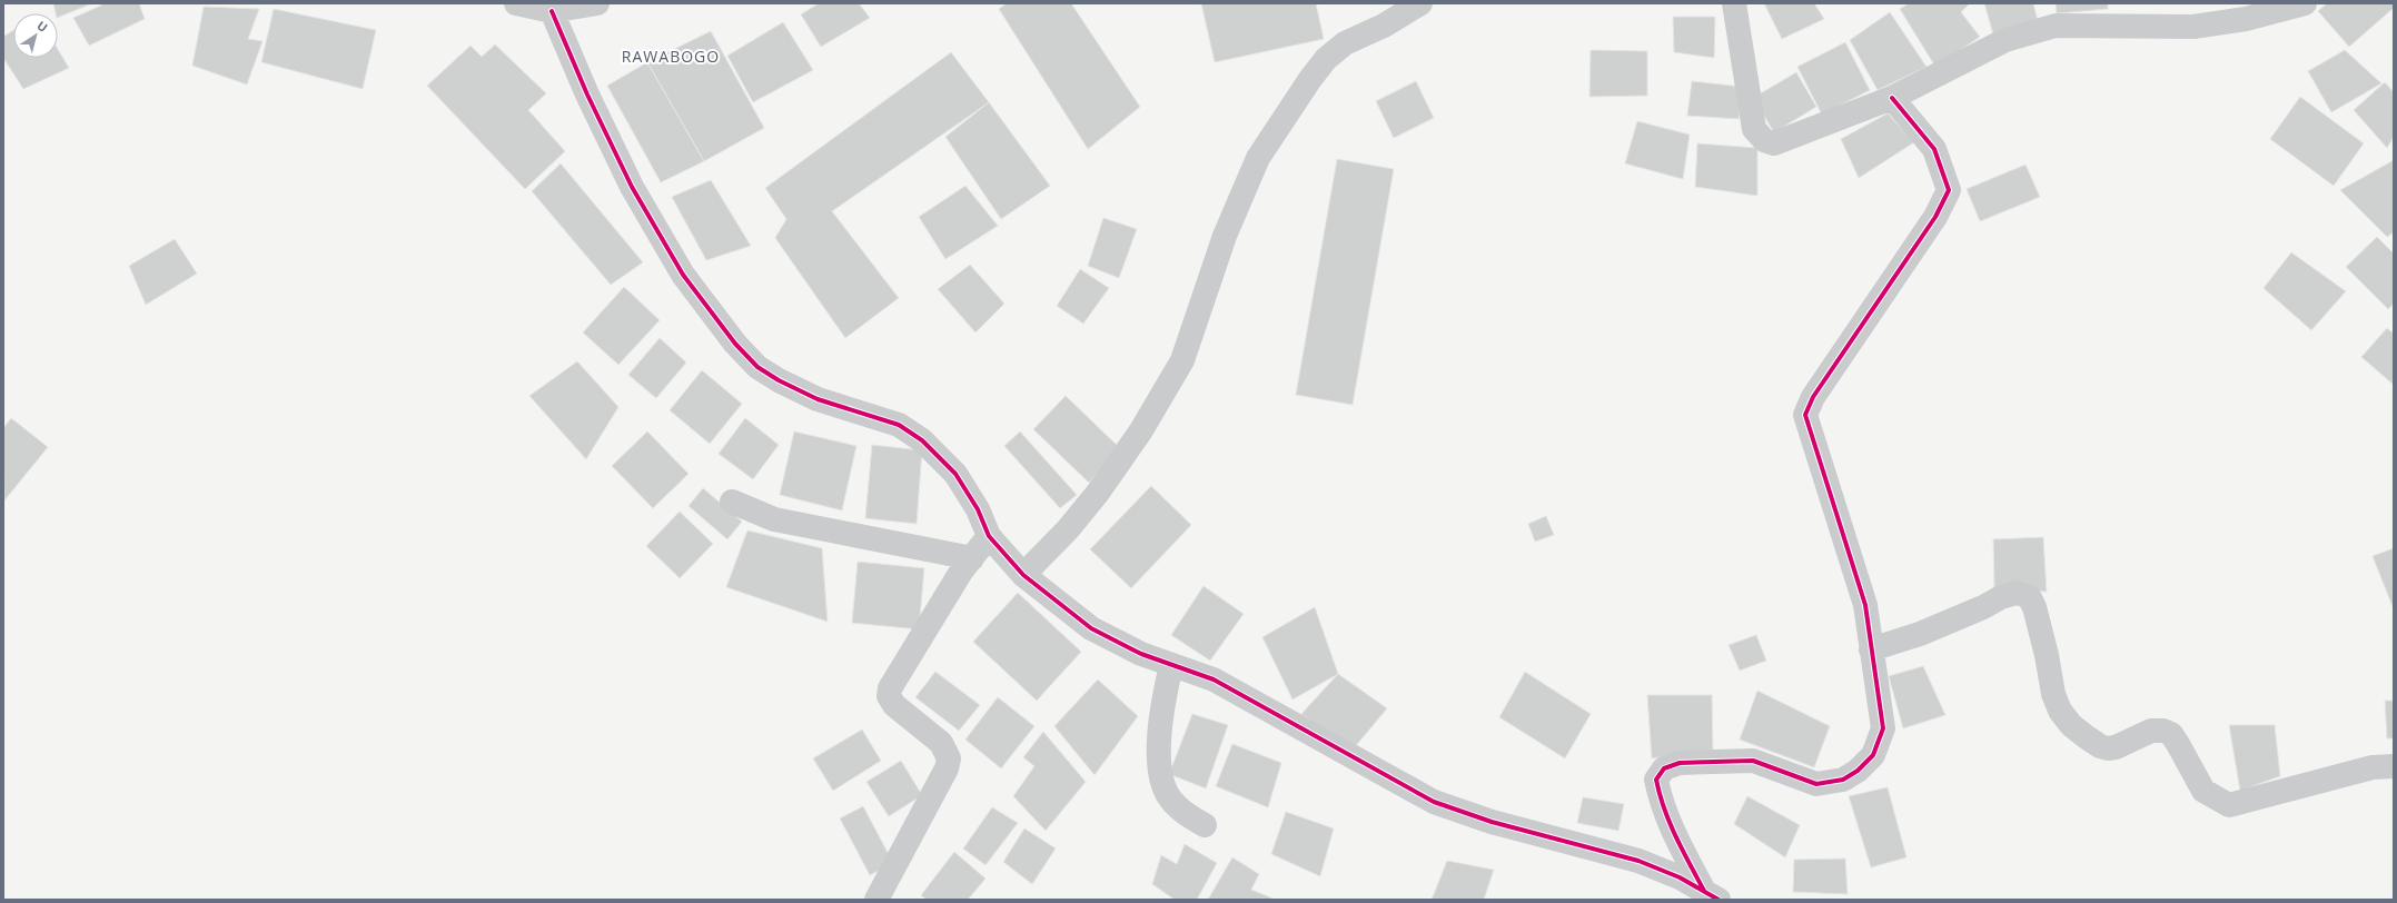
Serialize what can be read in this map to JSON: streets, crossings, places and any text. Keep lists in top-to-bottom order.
{
  "districts": ["RAWABOGO"],
  "north": "top right"
}
